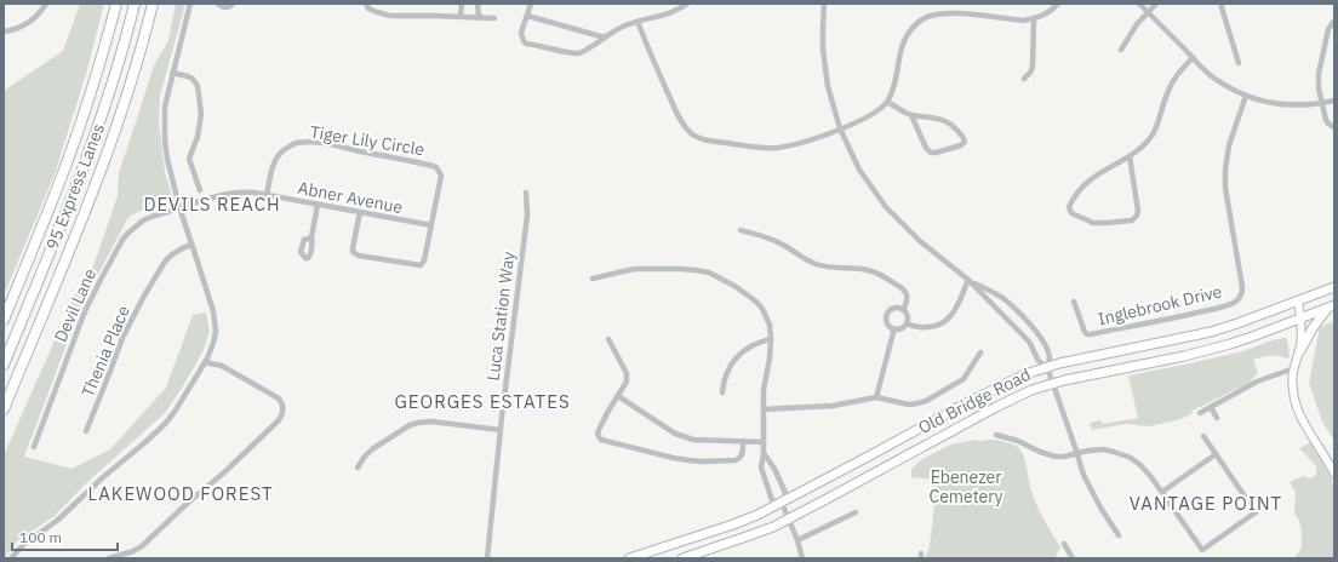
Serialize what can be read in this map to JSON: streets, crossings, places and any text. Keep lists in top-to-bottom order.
{
  "streets": {
    "highway": ["95 Express Lanes"],
    "main road": ["Old Bridge Road"],
    "street": [
      "Tiger Lily Circle",
      "Abner Avenue",
      "Devil Lane",
      "Inglebrook Drive",
      "Luca Station Way",
      "Thenia Place"
    ]
  },
  "crossings": [
    ["Tiger Lily Circle", "Abner Avenue"],
    ["Abner Avenue", "Devil Lane"]
  ],
  "districts": [
    "DEVILS REACH",
    "GEORGES ESTATES",
    "LAKEWOOD FOREST",
    "VANTAGE POINT"
  ],
  "parks": ["Ebenezer Cemetery"],
  "scale_bar": "100 m"
}
